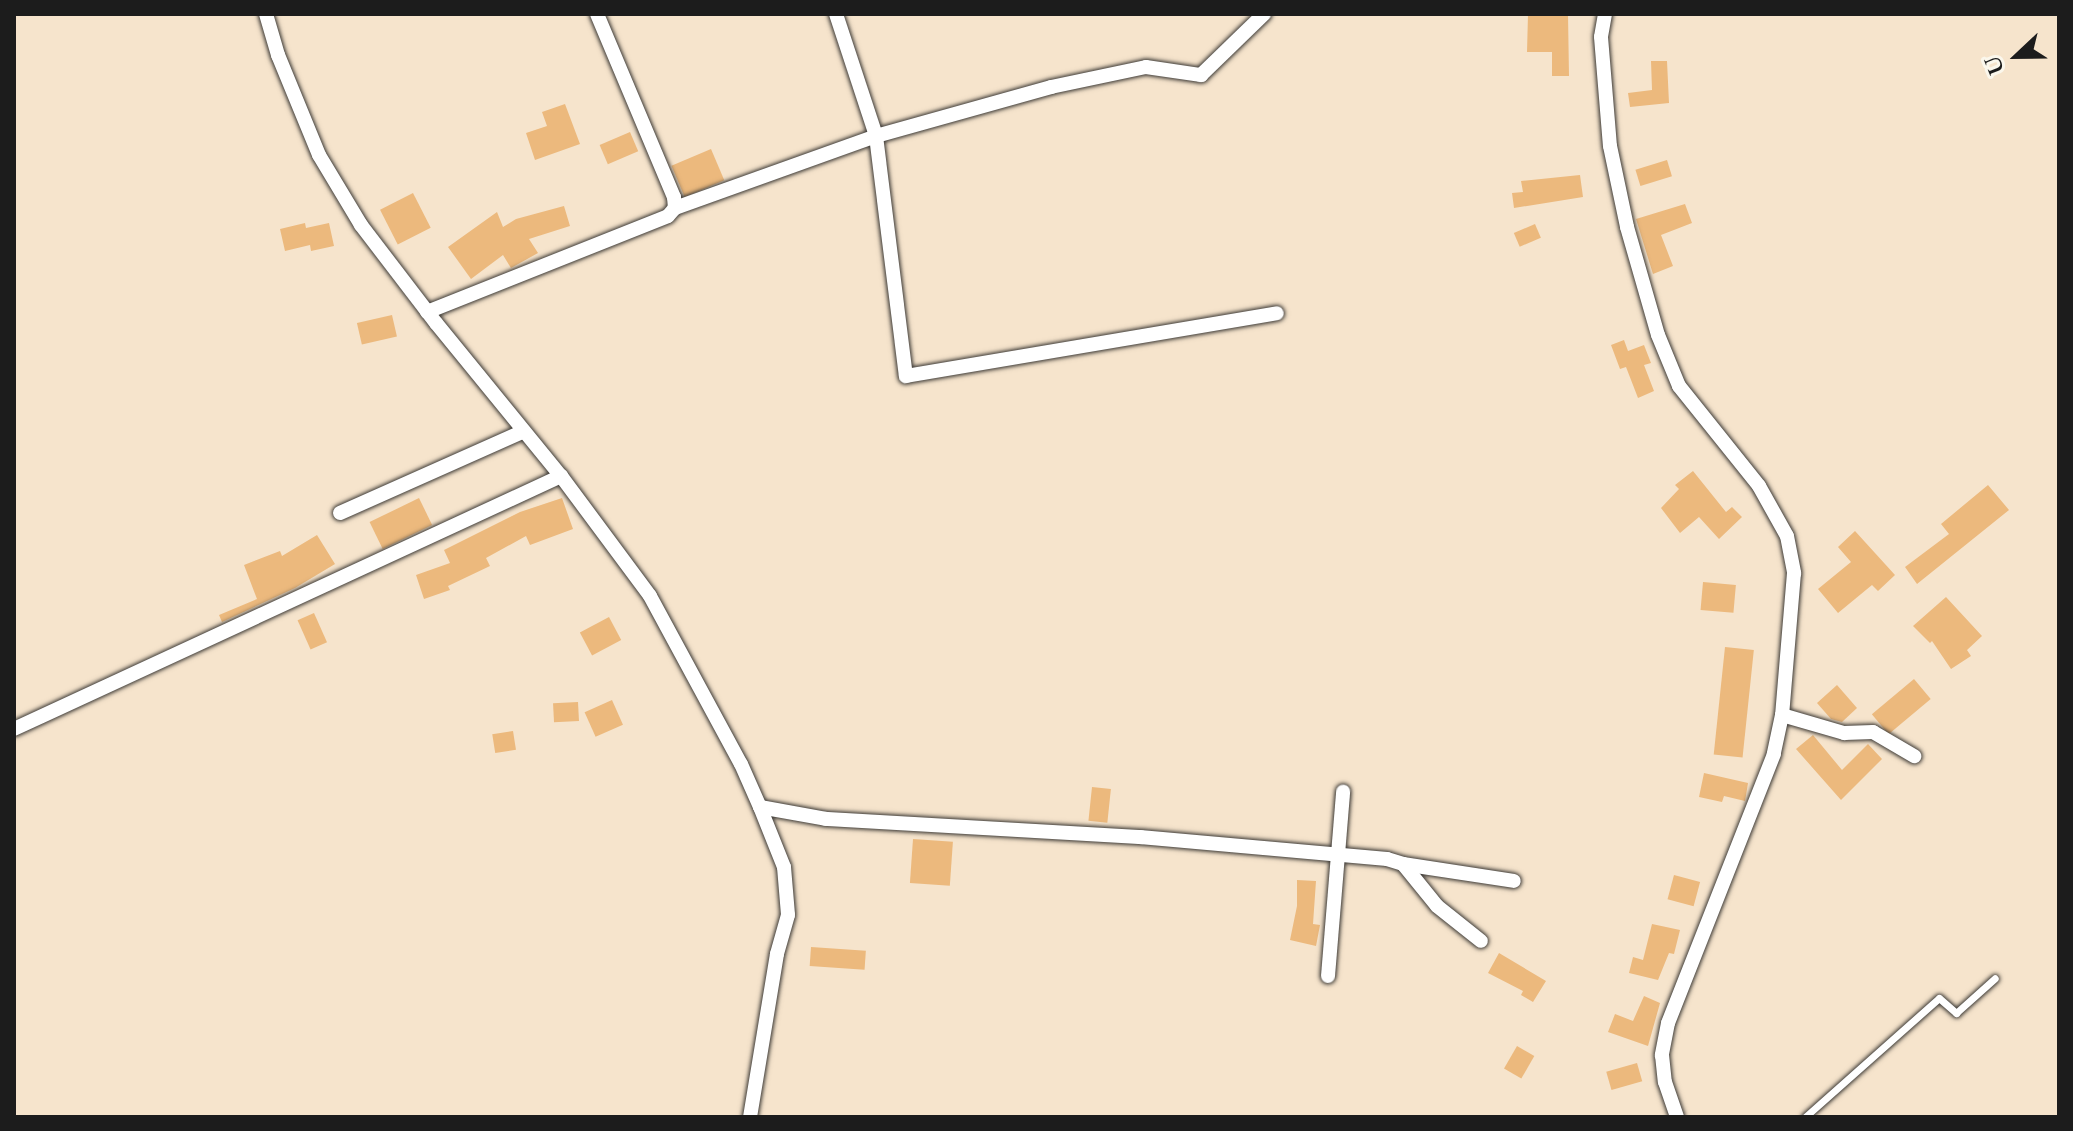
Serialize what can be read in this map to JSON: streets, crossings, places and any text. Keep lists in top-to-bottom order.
{
  "north": "left"
}
